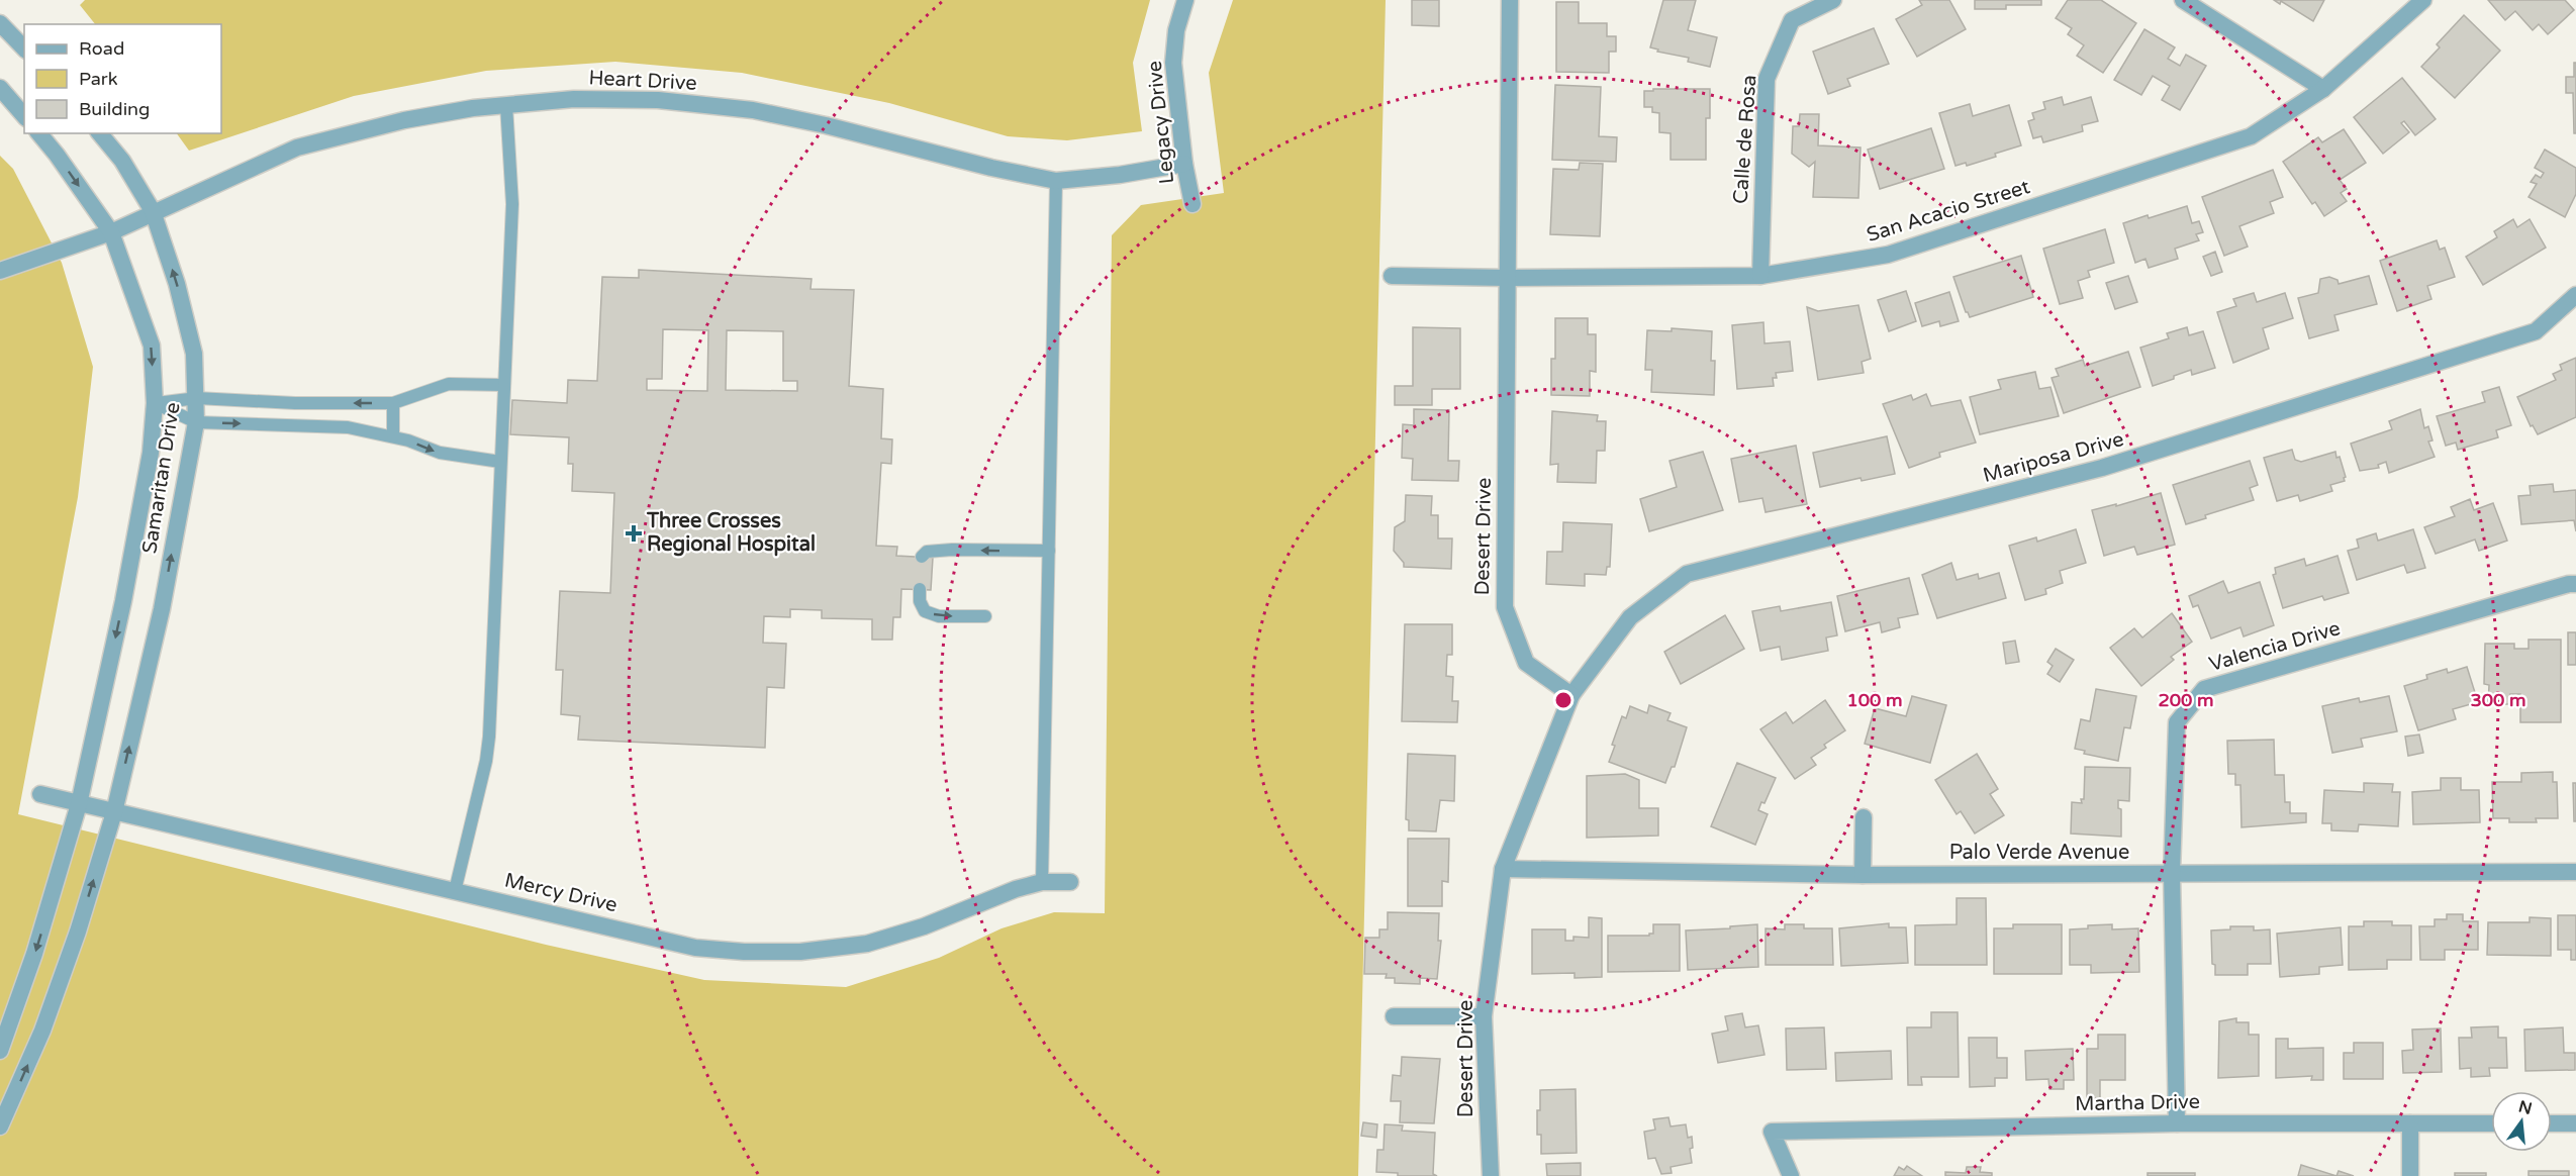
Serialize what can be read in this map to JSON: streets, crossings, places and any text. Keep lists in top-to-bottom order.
{
  "streets": {
    "street": [
      "Heart Drive",
      "Legacy Drive",
      "Calle de Rosa",
      "San Acacio Street",
      "Mariposa Drive",
      "Samaritan Drive",
      "Desert Drive",
      "Valencia Drive",
      "Palo Verde Avenue",
      "Mercy Drive",
      "Martha Drive"
    ]
  },
  "crossings": [
    ["Heart Drive", "Legacy Drive"],
    ["Heart Drive", "Samaritan Drive"],
    ["Calle de Rosa", "San Acacio Street"],
    ["San Acacio Street", "Desert Drive"],
    ["Mariposa Drive", "Desert Drive"],
    ["Samaritan Drive", "Mercy Drive"],
    ["Desert Drive", "Palo Verde Avenue"],
    ["Valencia Drive", "Palo Verde Avenue"],
    ["Valencia Drive", "Martha Drive"]
  ],
  "places": {
    "health": ["Three Crosses Regional Hospital"]
  },
  "legend": ["Road", "Park", "Building"],
  "north": "top",
  "rings": ["100 m", "200 m", "300 m"]
}
